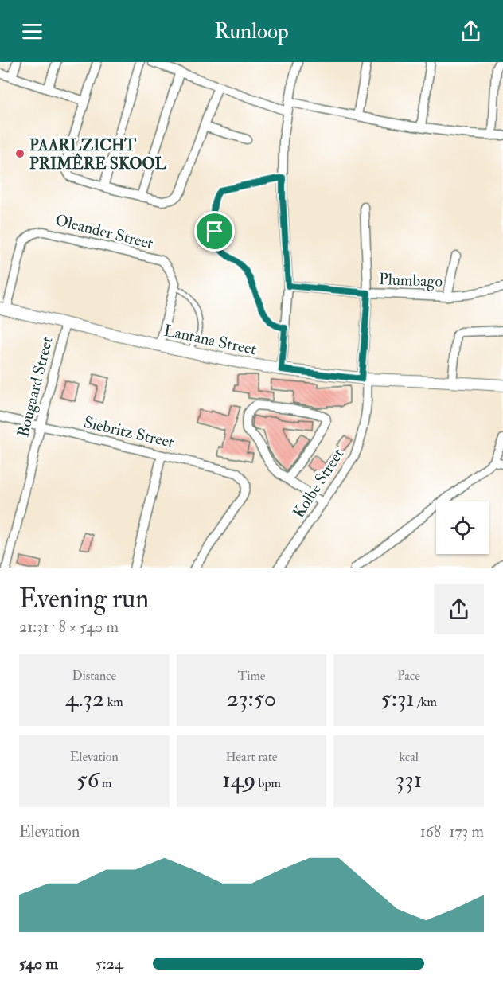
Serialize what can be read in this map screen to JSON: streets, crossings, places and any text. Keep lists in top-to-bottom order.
{
  "streets": {
    "street": [
      "Oleander Street",
      "Plumbago",
      "Lantana Street",
      "Bougaard Street",
      "Siebritz Street",
      "Kolbe Street"
    ]
  },
  "crossings": [
    ["Oleander Street", "Lantana Street"],
    ["Plumbago", "Kolbe Street"],
    ["Lantana Street", "Bougaard Street"],
    ["Lantana Street", "Kolbe Street"],
    ["Bougaard Street", "Siebritz Street"]
  ],
  "places": ["PAARLZICHT PRIMÊRE SKOOL"],
  "page": {
    "header": "Runloop",
    "heading": ["Evening run", "21:31 · 8 × 540 m"],
    "stats": [
      ["Distance", "4.32 km"],
      ["Time", "23:50"],
      ["Pace", "5:31 /km"],
      ["Elevation", "56 m"],
      ["Heart rate", "149 bpm"],
      ["kcal", "331"]
    ],
    "chart": ["Elevation", "168–173 m"],
    "list": [
      {
        "name": "540 m",
        "note": "5:24"
      }
    ]
  }
}
